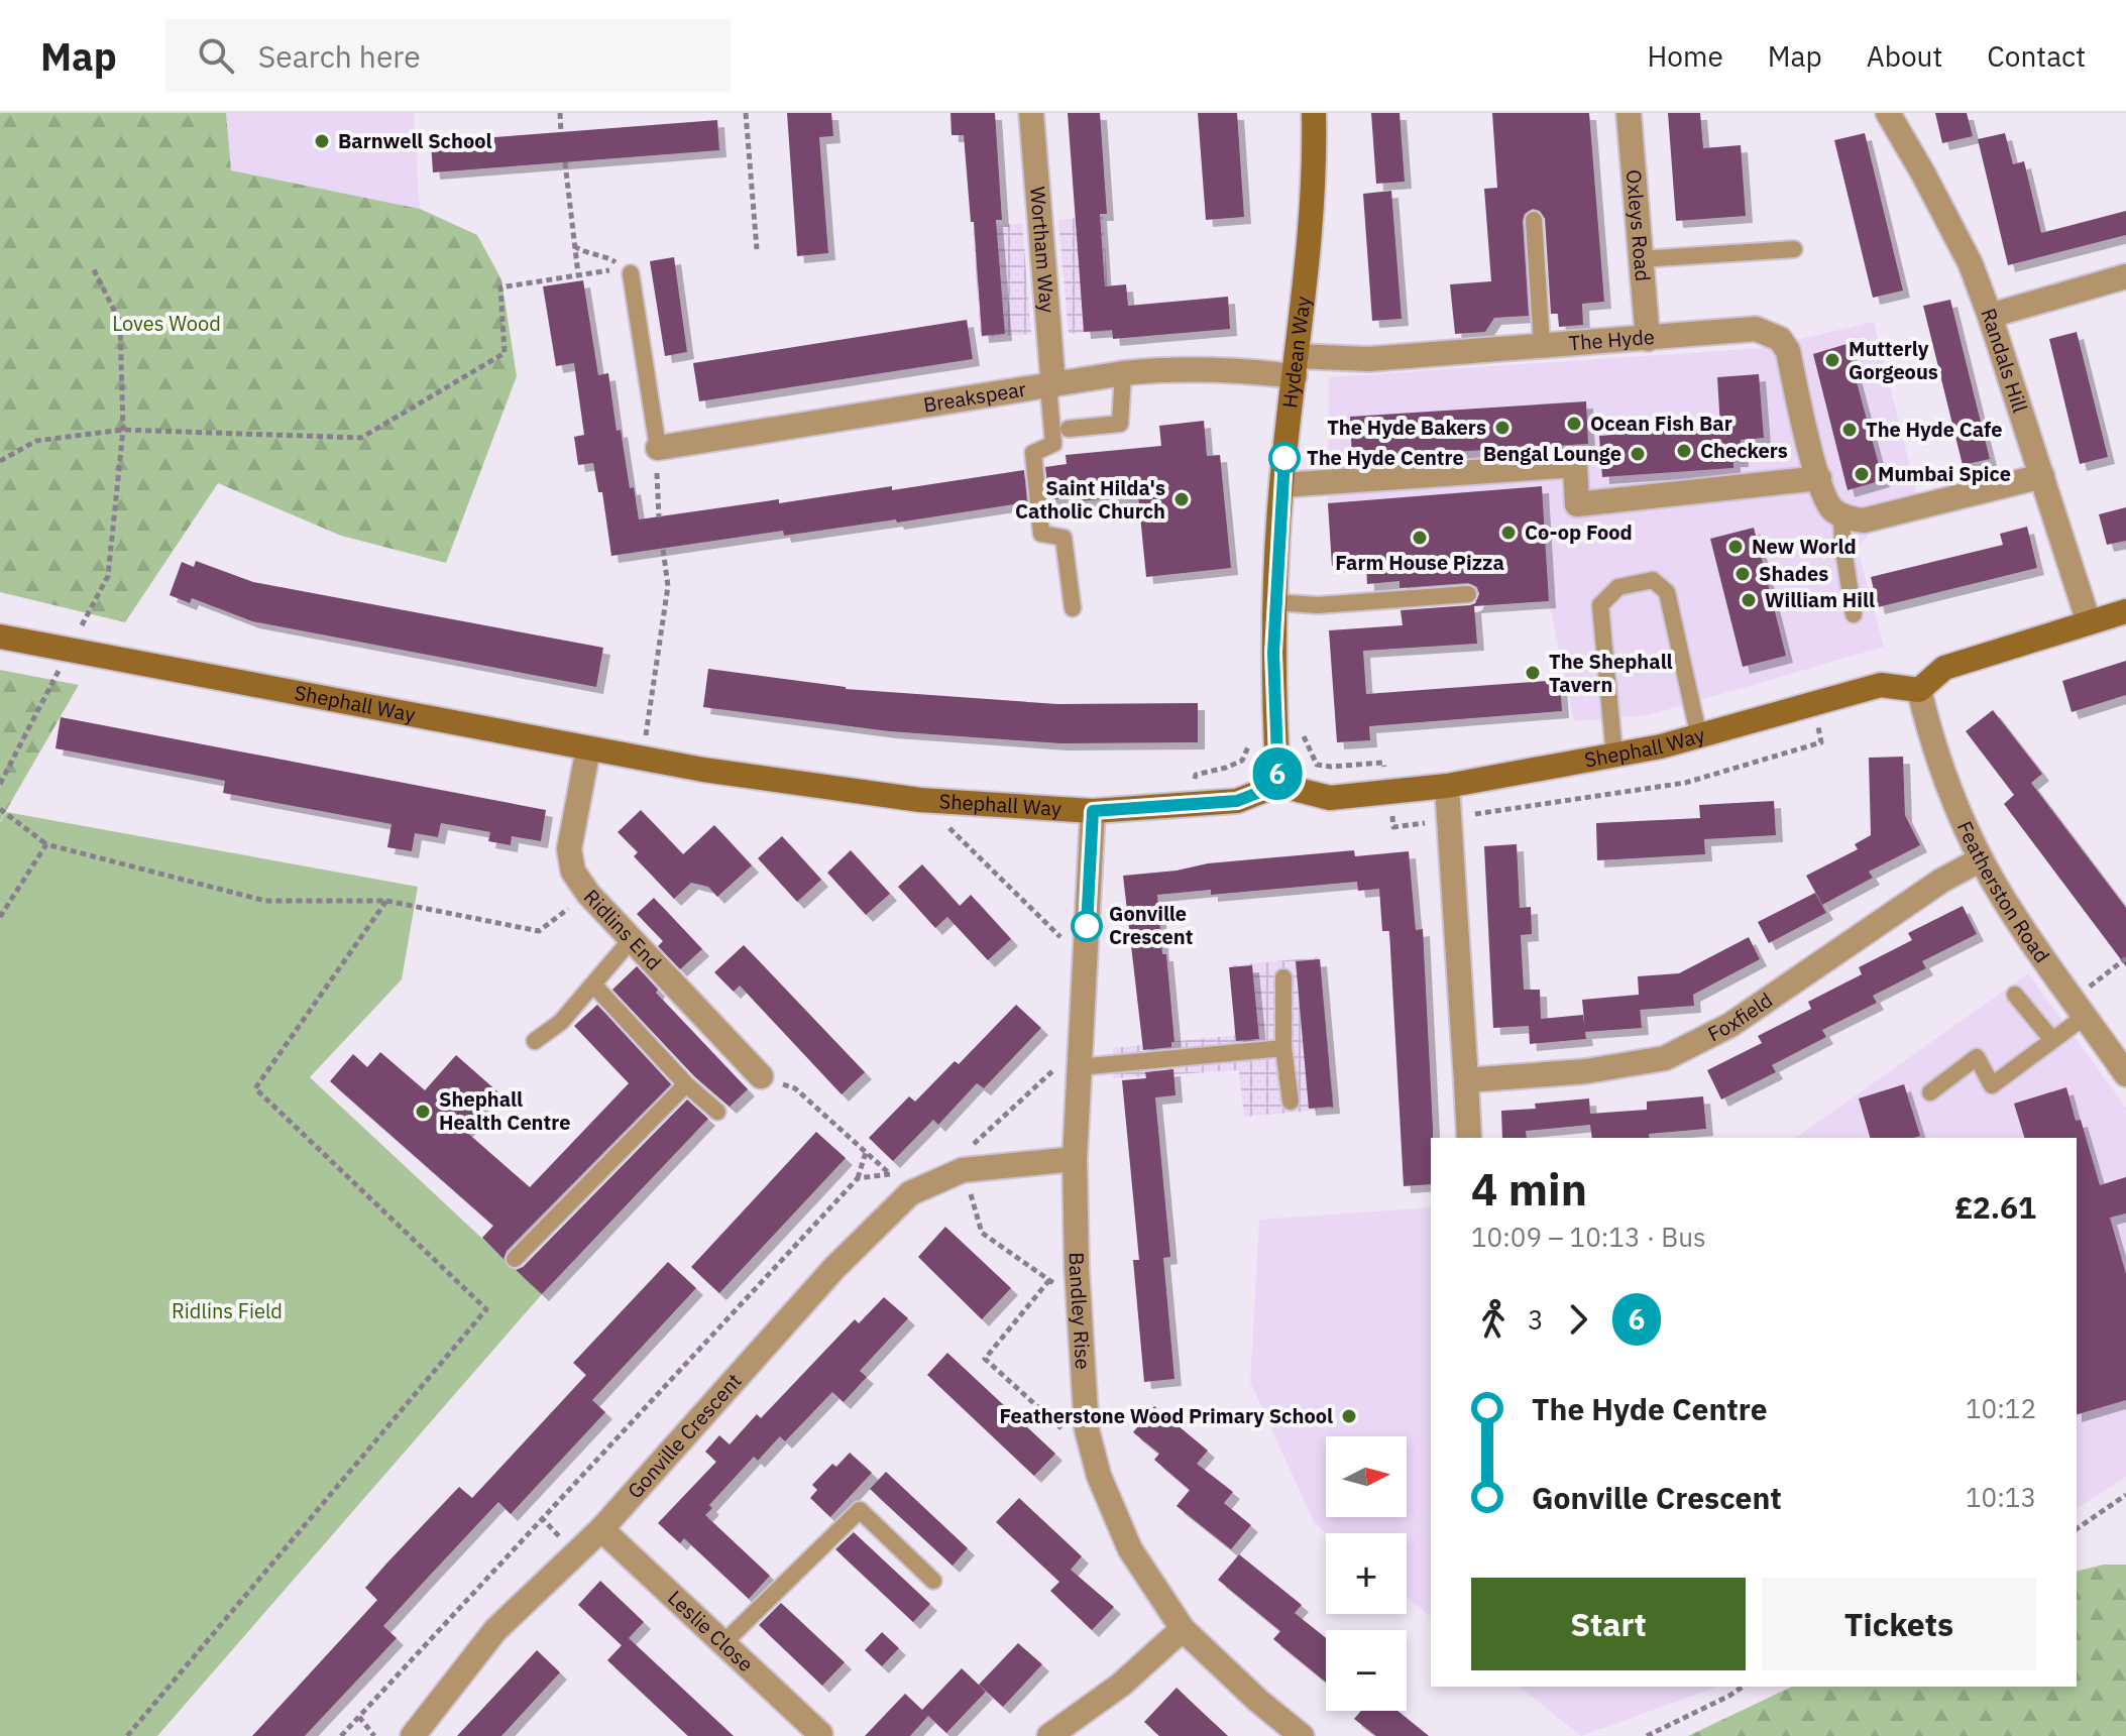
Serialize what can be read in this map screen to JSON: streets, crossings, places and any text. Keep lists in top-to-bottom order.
{
  "streets": {
    "street": [
      "Oxleys Road",
      "Wortham Way",
      "The Hyde",
      "Hydean Way",
      "Randals Hill",
      "Breakspear",
      "Shephall Way",
      "Featherston Road",
      "Ridlins End",
      "Foxfield",
      "Bandley Rise",
      "Gonville Crescent",
      "Leslie Close"
    ]
  },
  "crossings": [
    ["Oxleys Road", "The Hyde"],
    ["Wortham Way", "Breakspear"],
    ["The Hyde", "Hydean Way"],
    ["The Hyde", "Breakspear"],
    ["Hydean Way", "Breakspear"],
    ["Hydean Way", "Shephall Way"],
    ["Shephall Way", "Featherston Road"],
    ["Shephall Way", "Ridlins End"],
    ["Shephall Way", "Bandley Rise"],
    ["Featherston Road", "Foxfield"],
    ["Bandley Rise", "Gonville Crescent"],
    ["Gonville Crescent", "Leslie Close"]
  ],
  "parks": ["Loves Wood", "Ridlins Field"],
  "places": [
    "Barnwell School",
    "Mutterly Gorgeous",
    "Ocean Fish Bar",
    "The Hyde Bakers",
    "The Hyde Cafe",
    "Checkers",
    "Bengal Lounge",
    "The Hyde Centre",
    "Mumbai Spice",
    "Saint Hilda's Catholic Church",
    "Co-op Food",
    "Farm House Pizza",
    "New World",
    "Shades",
    "William Hill",
    "The Shephall Tavern",
    "Gonville Crescent",
    "Shephall Health Centre",
    "Featherstone Wood Primary School"
  ],
  "lines": ["bus line 6"],
  "north": "right",
  "page": {
    "header": "Map",
    "search": "Search here",
    "nav": [
      "Home",
      "Map",
      "About",
      "Contact"
    ],
    "on_map": "6",
    "heading": ["4 min", "10:09 – 10:13 · Bus", "£2.61"],
    "legs": ["3", "6"],
    "list": [
      {
        "name": "The Hyde Centre",
        "value": "10:12"
      },
      {
        "name": "Gonville Crescent",
        "value": "10:13"
      }
    ],
    "map_buttons": ["+", "−"],
    "buttons": ["Start", "Tickets"]
  }
}
